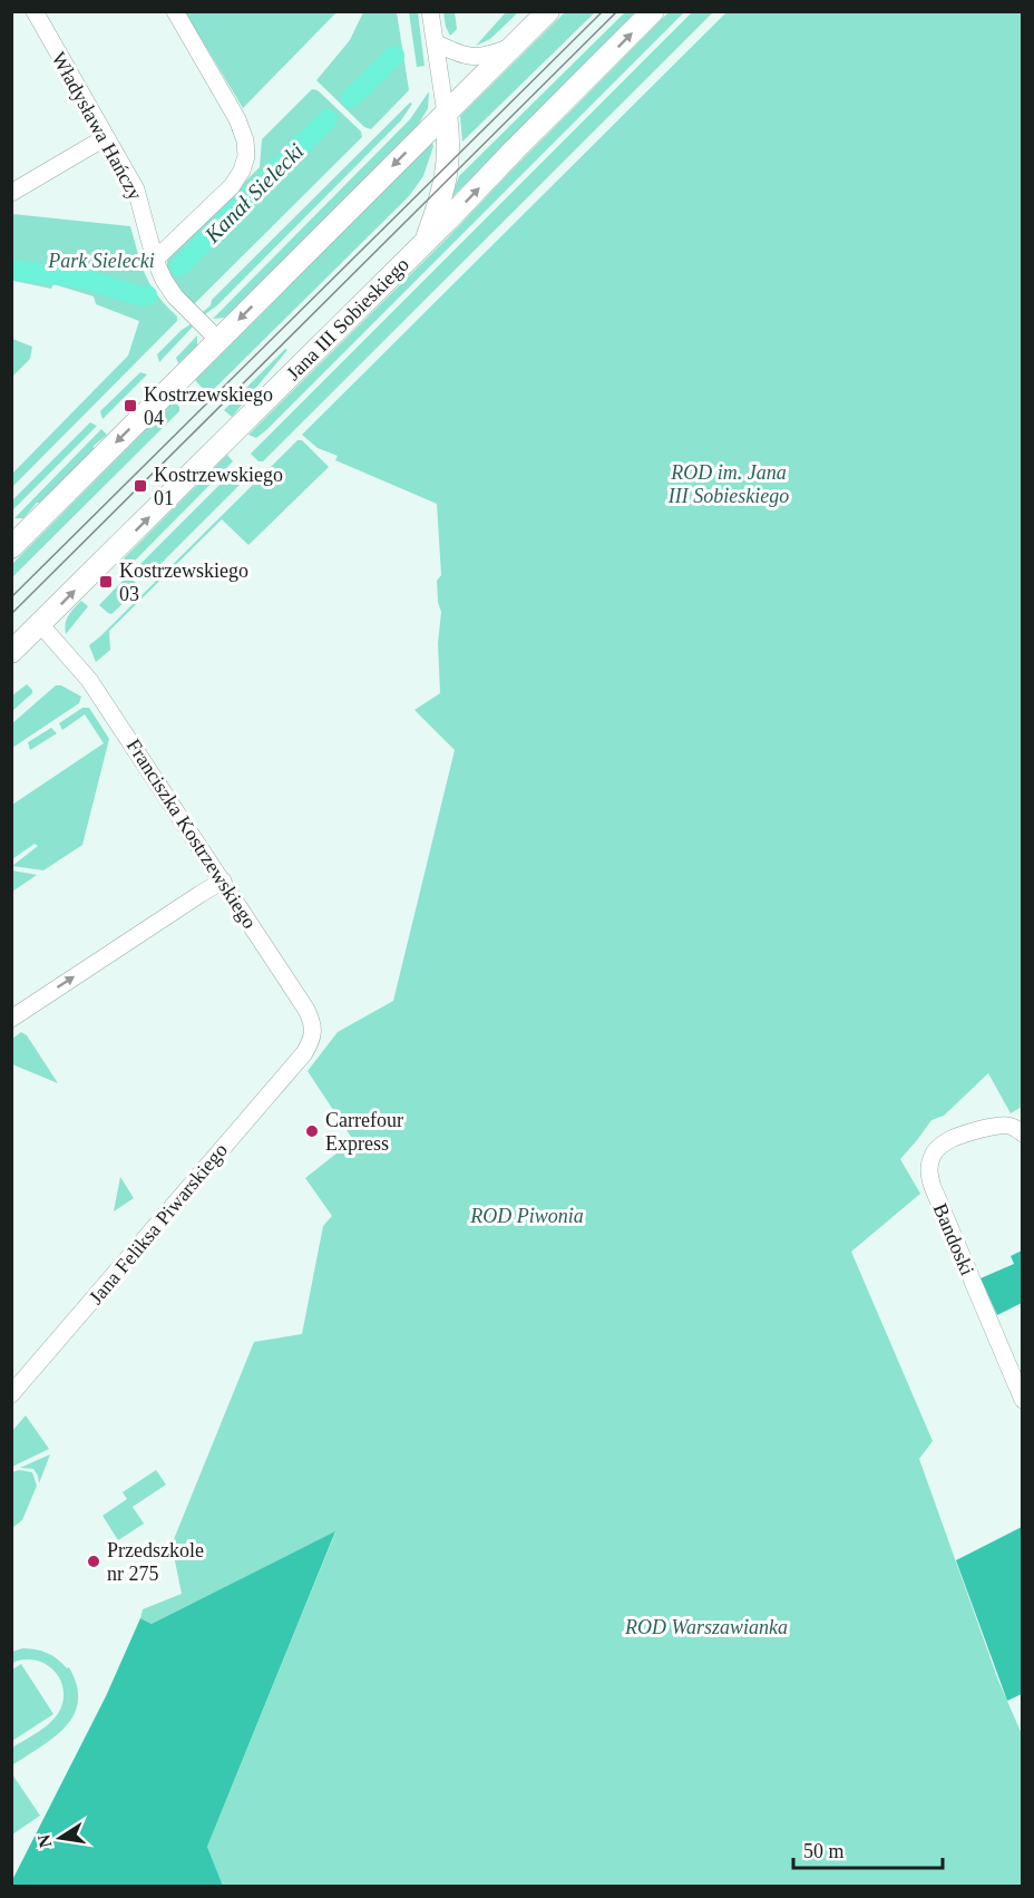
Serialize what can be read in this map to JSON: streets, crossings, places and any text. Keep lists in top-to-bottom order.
{
  "streets": {
    "main road": ["Jana III Sobieskiego"],
    "street": [
      "Władysława Hańczy",
      "Franciszka Kostrzewskiego",
      "Jana Feliksa Piwarskiego",
      "Bandoski"
    ]
  },
  "crossings": [
    ["Jana III Sobieskiego", "Franciszka Kostrzewskiego"],
    ["Franciszka Kostrzewskiego", "Jana Feliksa Piwarskiego"]
  ],
  "water": ["Kanał Sielecki"],
  "parks": [
    "Park Sielecki",
    "ROD im. Jana III Sobieskiego",
    "ROD Piwonia",
    "ROD Warszawianka"
  ],
  "places": {
    "transit": ["Kostrzewskiego 04", "Kostrzewskiego 01", "Kostrzewskiego 03"],
    "other": ["Carrefour Express", "Przedszkole nr 275"]
  },
  "scale_bar": "50 m",
  "north": "left"
}
